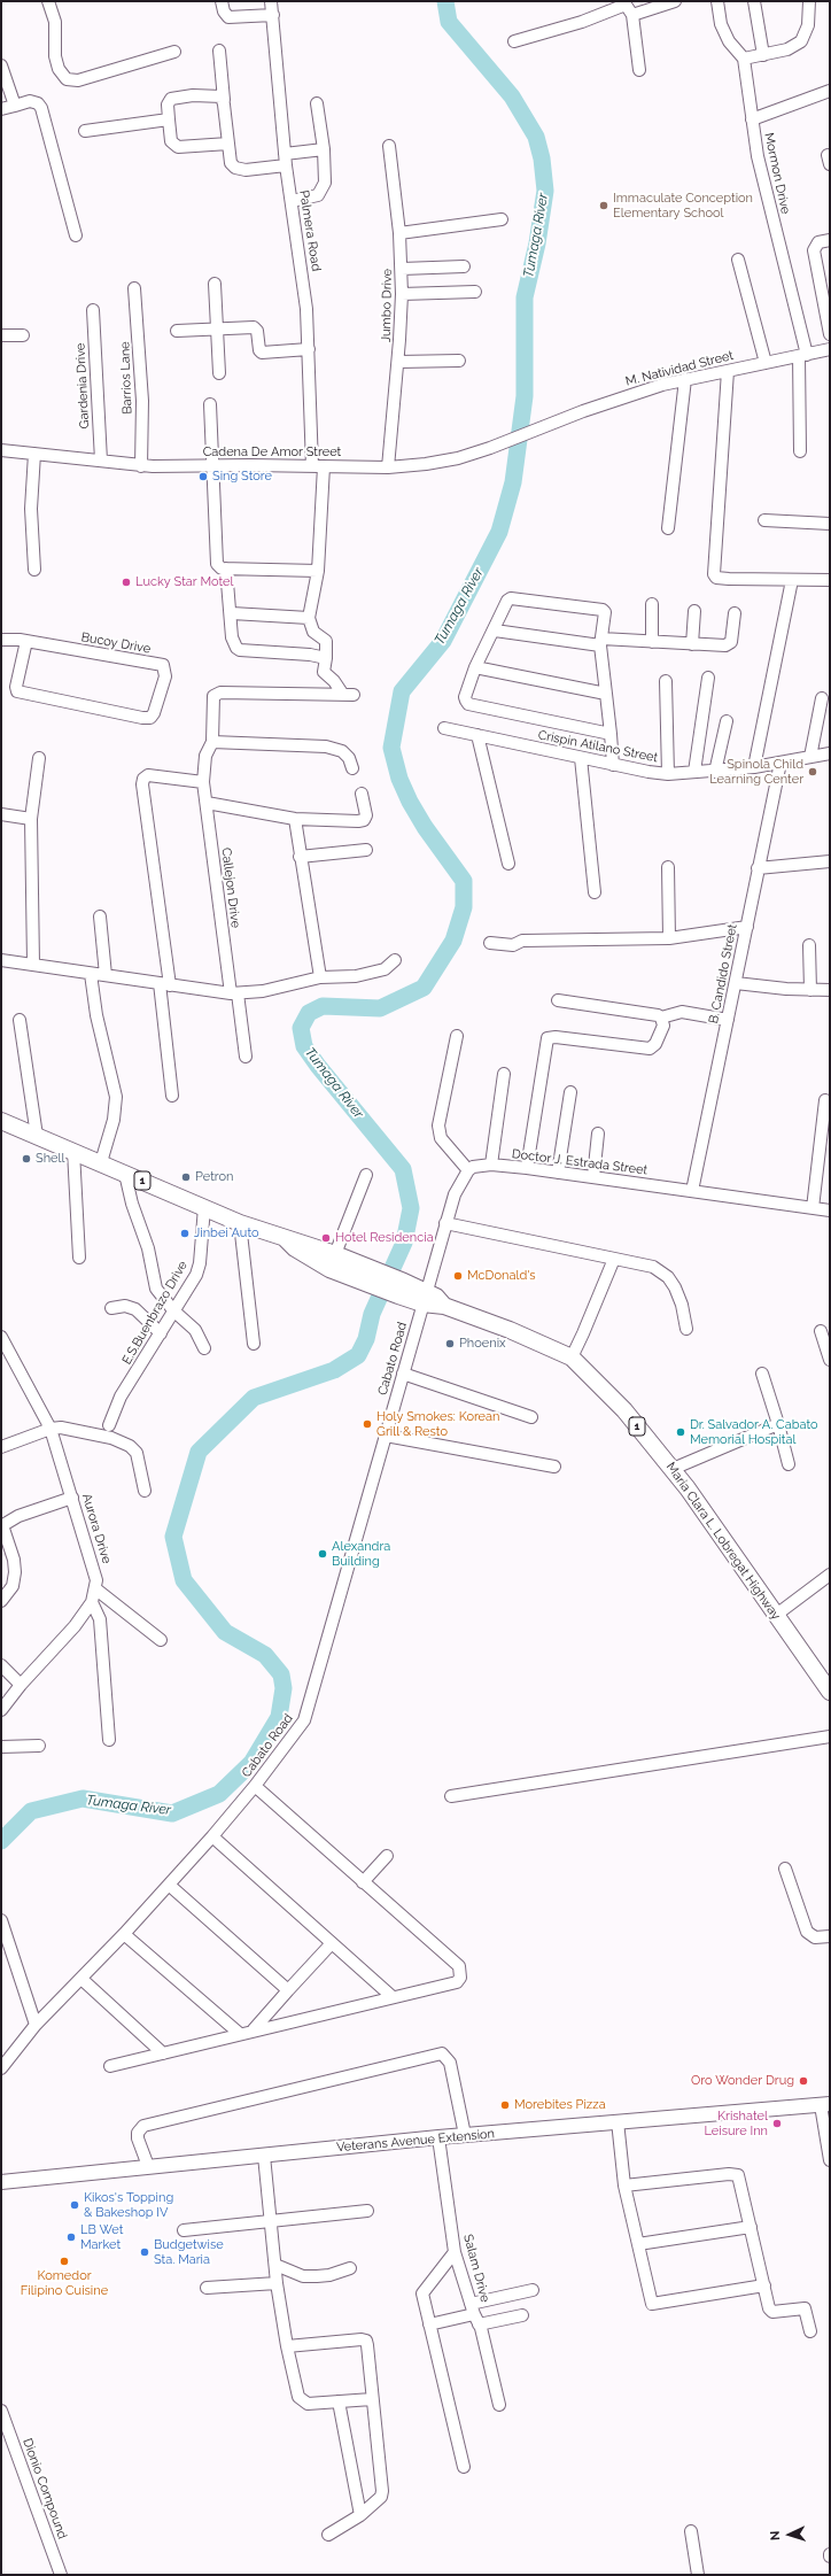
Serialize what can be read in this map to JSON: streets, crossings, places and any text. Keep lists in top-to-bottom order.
{
  "streets": {
    "highway": ["1", "Maria Clara L. Lobregat Highway"],
    "main road": ["Veterans Avenue Extension"],
    "street": [
      "Mormon Drive",
      "Palmera Road",
      "Jumbo Drive",
      "M. Natividad Street",
      "Barrios Lane",
      "Gardenia Drive",
      "Cadena De Amor Street",
      "Bucoy Drive",
      "Crispin Atilano Street",
      "Callejon Drive",
      "B. Candido Street",
      "Doctor J. Estrada Street",
      "E.S.Buenbrazo Drive",
      "Cabato Road",
      "Aurora Drive",
      "Salam Drive",
      "Dionio Compound"
    ]
  },
  "crossings": [
    ["Mormon Drive", "M. Natividad Street"],
    ["Palmera Road", "Cadena De Amor Street"],
    ["Jumbo Drive", "Cadena De Amor Street"],
    ["M. Natividad Street", "Cadena De Amor Street"],
    ["Barrios Lane", "Cadena De Amor Street"],
    ["Gardenia Drive", "Cadena De Amor Street"],
    ["Crispin Atilano Street", "B. Candido Street"],
    ["B. Candido Street", "Doctor J. Estrada Street"],
    ["E.S.Buenbrazo Drive", "Maria Clara L. Lobregat Highway"],
    ["Cabato Road", "Maria Clara L. Lobregat Highway"],
    ["Veterans Avenue Extension", "Salam Drive"]
  ],
  "water": ["Tumaga River"],
  "places": [
    "Immaculate Conception Elementary School",
    "Sing Store",
    "Lucky Star Motel",
    "Spinola Child Learning Center",
    "Shell",
    "Petron",
    "Jinbei Auto",
    "Hotel Residencia",
    "McDonald's",
    "Phoenix",
    "Holy Smokes: Korean Grill & Resto",
    "Dr. Salvador A. Cabato Memorial Hospital",
    "Alexandra Building",
    "Oro Wonder Drug",
    "Morebites Pizza",
    "Krishatel Leisure Inn",
    "Kikos's Topping & Bakeshop IV",
    "LB Wet Market",
    "Budgetwise Sta. Maria",
    "Komedor Filipino Cuisine"
  ],
  "north": "left"
}
